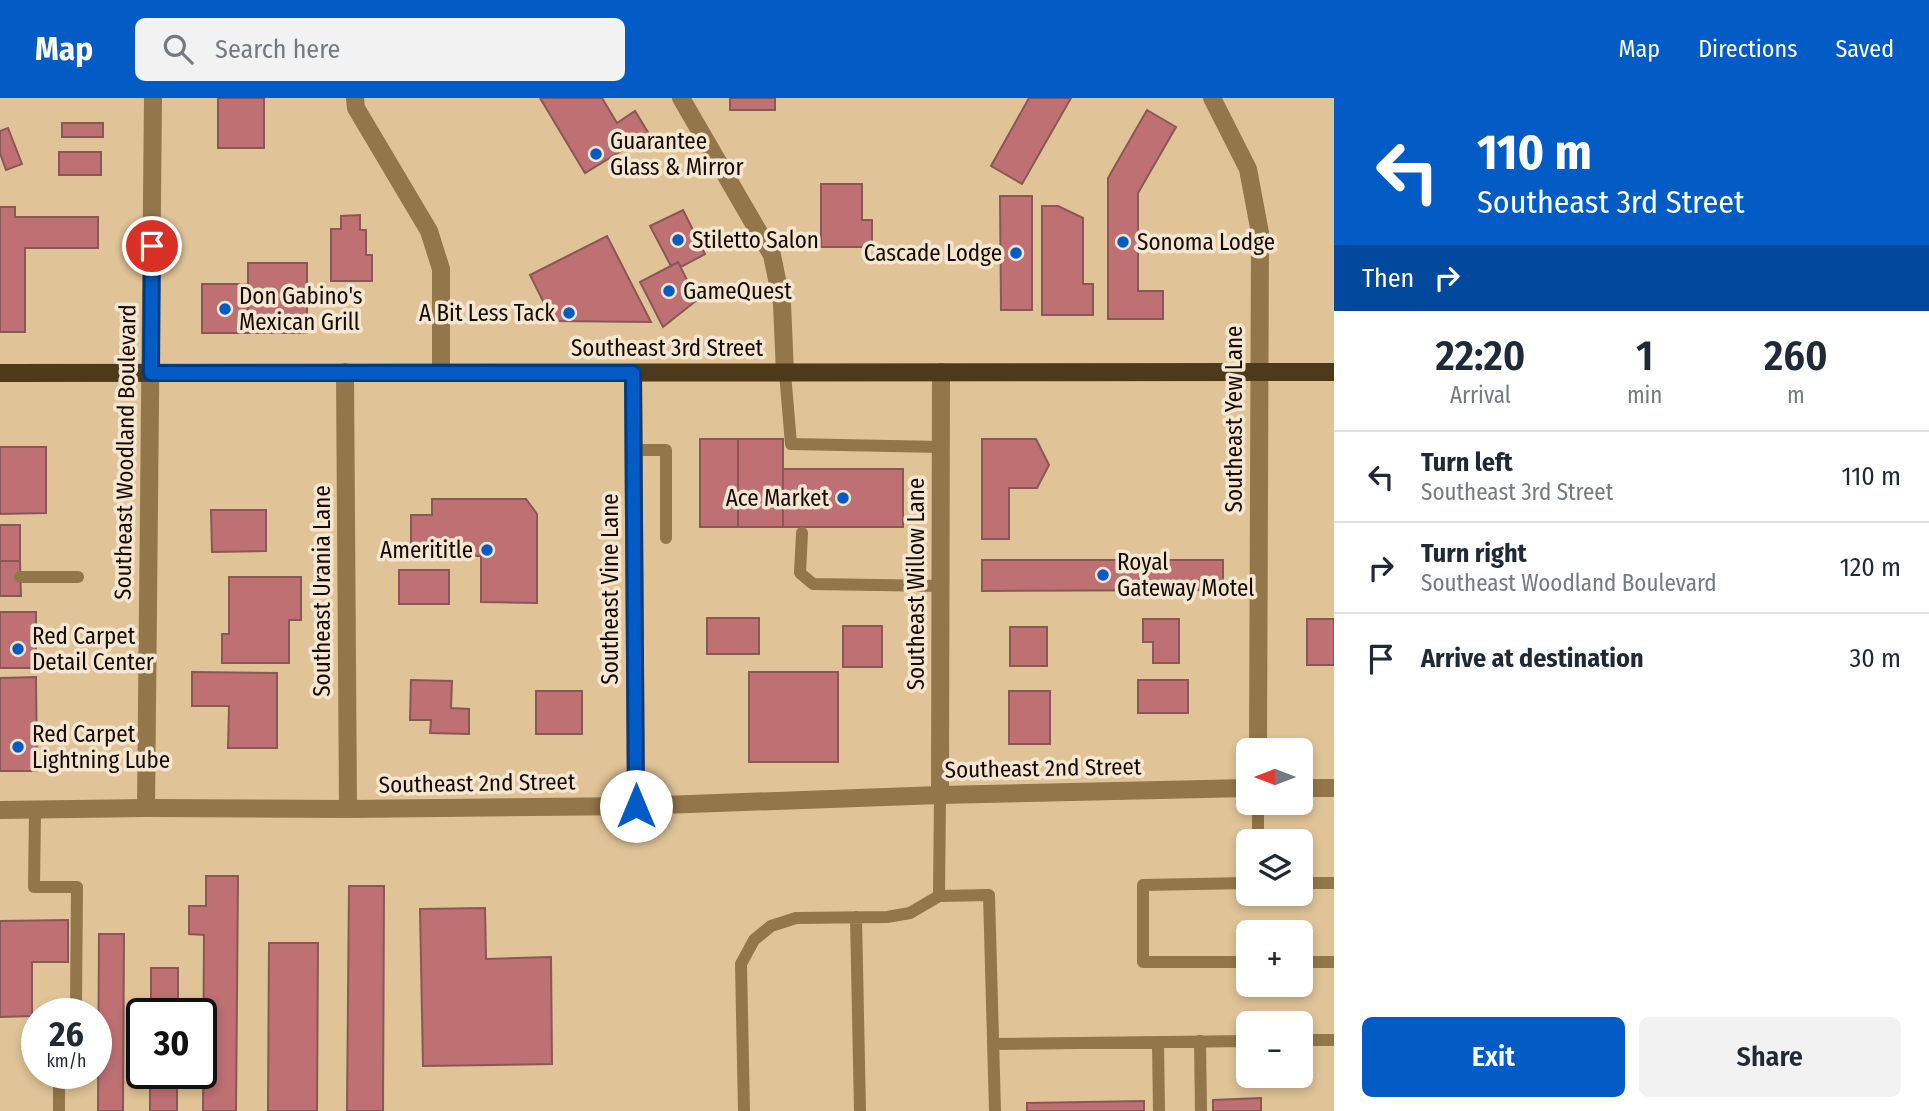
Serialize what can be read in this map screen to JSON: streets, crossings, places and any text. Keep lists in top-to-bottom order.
{
  "streets": {
    "main road": ["Southeast 3rd Street"],
    "street": [
      "Southeast Yew Lane",
      "Southeast Woodland Boulevard",
      "Southeast Willow Lane",
      "Southeast Vine Lane",
      "Southeast Urania Lane",
      "Southeast 2nd Street"
    ]
  },
  "crossings": [
    ["Southeast 3rd Street", "Southeast Yew Lane"],
    ["Southeast 3rd Street", "Southeast Woodland Boulevard"],
    ["Southeast 3rd Street", "Southeast Willow Lane"],
    ["Southeast 3rd Street", "Southeast Vine Lane"],
    ["Southeast 3rd Street", "Southeast Urania Lane"],
    ["Southeast Woodland Boulevard", "Southeast 2nd Street"],
    ["Southeast Willow Lane", "Southeast 2nd Street"],
    ["Southeast Vine Lane", "Southeast 2nd Street"],
    ["Southeast Urania Lane", "Southeast 2nd Street"]
  ],
  "places": [
    "Guarantee Glass & Mirror",
    "Stiletto Salon",
    "Sonoma Lodge",
    "Cascade Lodge",
    "GameQuest",
    "Don Gabino's Mexican Grill",
    "A Bit Less Tack",
    "Ace Market",
    "Amerititle",
    "Royal Gateway Motel",
    "Red Carpet Detail Center",
    "Red Carpet Lightning Lube"
  ],
  "north": "left",
  "page": {
    "header": "Map",
    "search": "Search here",
    "nav": ["Map", "Directions", "Saved"],
    "turn": ["110 m", "Southeast 3rd Street"],
    "then": "Then",
    "eta": [
      "22:20",
      "Arrival",
      "1",
      "min",
      "260",
      "m"
    ],
    "list": [
      {
        "name": "Turn left",
        "note": "Southeast 3rd Street",
        "value": "110 m"
      },
      {
        "name": "Turn right",
        "note": "Southeast Woodland Boulevard",
        "value": "120 m"
      },
      {
        "name": "Arrive at destination",
        "value": "30 m"
      }
    ],
    "map_buttons": ["+", "−"],
    "speed": "26 km/h",
    "limit": "30",
    "buttons": ["Exit", "Share"]
  }
}
